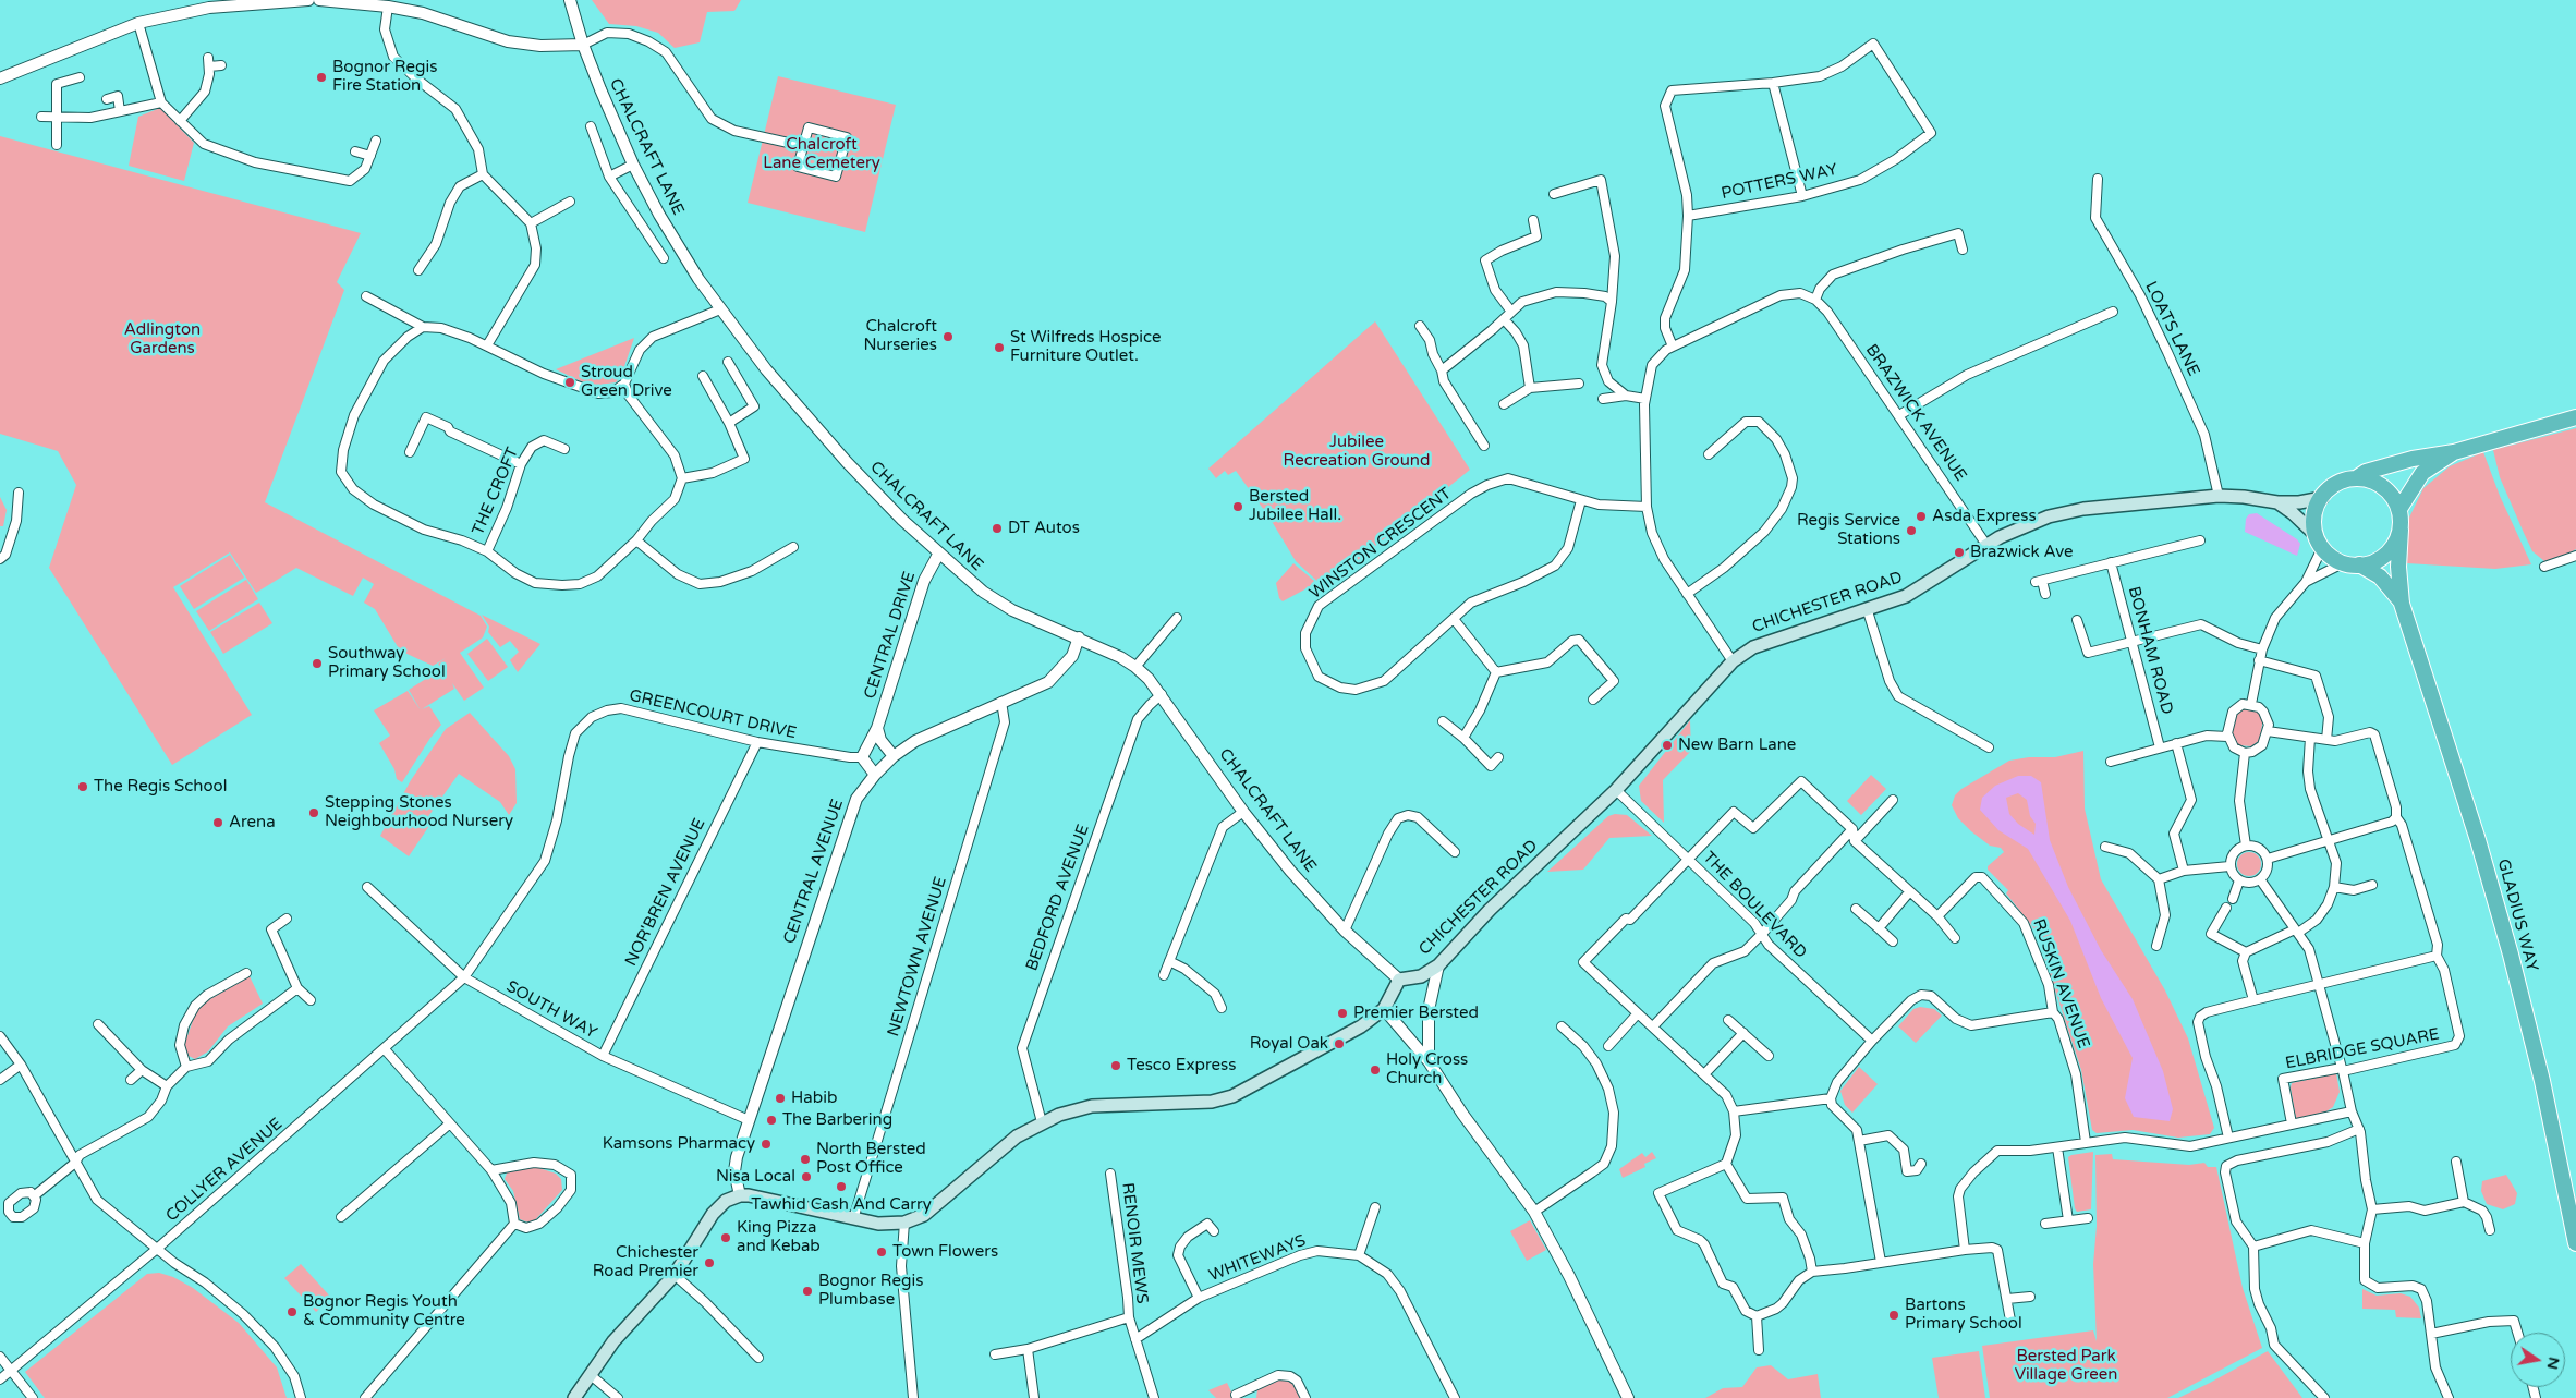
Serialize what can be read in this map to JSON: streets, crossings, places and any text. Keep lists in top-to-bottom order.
{
  "streets": {
    "highway": ["GLADIUS WAY"],
    "main road": ["CHICHESTER ROAD"],
    "street": [
      "CHALCRAFT LANE",
      "POTTERS WAY",
      "LOATS LANE",
      "BRAZWICK AVENUE",
      "THE CROFT",
      "WINSTON CRESCENT",
      "CENTRAL DRIVE",
      "BONHAM ROAD",
      "GREENCOURT DRIVE",
      "CENTRAL AVENUE",
      "NOR'BREN AVENUE",
      "BEDFORD AVENUE",
      "THE BOULEVARD",
      "NEWTOWN AVENUE",
      "RUSKIN AVENUE",
      "SOUTH WAY",
      "ELBRIDGE SQUARE",
      "COLLYER AVENUE",
      "RENOIR MEWS",
      "WHITEWAYS"
    ]
  },
  "crossings": [
    ["CHALCRAFT LANE", "CHICHESTER ROAD"],
    ["CHALCRAFT LANE", "CENTRAL DRIVE"],
    ["CHALCRAFT LANE", "CENTRAL AVENUE"],
    ["CHALCRAFT LANE", "BEDFORD AVENUE"],
    ["LOATS LANE", "CHICHESTER ROAD"],
    ["BRAZWICK AVENUE", "CHICHESTER ROAD"],
    ["CHICHESTER ROAD", "THE BOULEVARD"],
    ["CHICHESTER ROAD", "GLADIUS WAY"],
    ["CENTRAL DRIVE", "GREENCOURT DRIVE"],
    ["GREENCOURT DRIVE", "NOR'BREN AVENUE"],
    ["GREENCOURT DRIVE", "SOUTH WAY"],
    ["GREENCOURT DRIVE", "COLLYER AVENUE"],
    ["CENTRAL AVENUE", "NEWTOWN AVENUE"],
    ["CENTRAL AVENUE", "SOUTH WAY"],
    ["NOR'BREN AVENUE", "SOUTH WAY"],
    ["SOUTH WAY", "COLLYER AVENUE"],
    ["RENOIR MEWS", "WHITEWAYS"]
  ],
  "parks": [
    "Chalcroft Lane Cemetery",
    "Adlington Gardens",
    "Jubilee Recreation Ground",
    "Bersted Park Village Green"
  ],
  "places": [
    "Bognor Regis Fire Station",
    "Chalcroft Nurseries",
    "St Wilfreds Hospice Furniture Outlet.",
    "Stroud Green Drive",
    "Bersted Jubilee Hall.",
    "Asda Express",
    "DT Autos",
    "Regis Service Stations",
    "Brazwick Ave",
    "Southway Primary School",
    "New Barn Lane",
    "The Regis School",
    "Stepping Stones Neighbourhood Nursery",
    "Arena",
    "Premier Bersted",
    "Royal Oak",
    "Tesco Express",
    "Holy Cross Church",
    "Habib",
    "The Barbering",
    "Kamsons Pharmacy",
    "North Bersted Post Office",
    "Nisa Local",
    "Tawhid Cash And Carry",
    "King Pizza and Kebab",
    "Town Flowers",
    "Chichester Road Premier",
    "Bognor Regis Plumbase",
    "Bognor Regis Youth & Community Centre",
    "Bartons Primary School"
  ],
  "north": "right"
}
